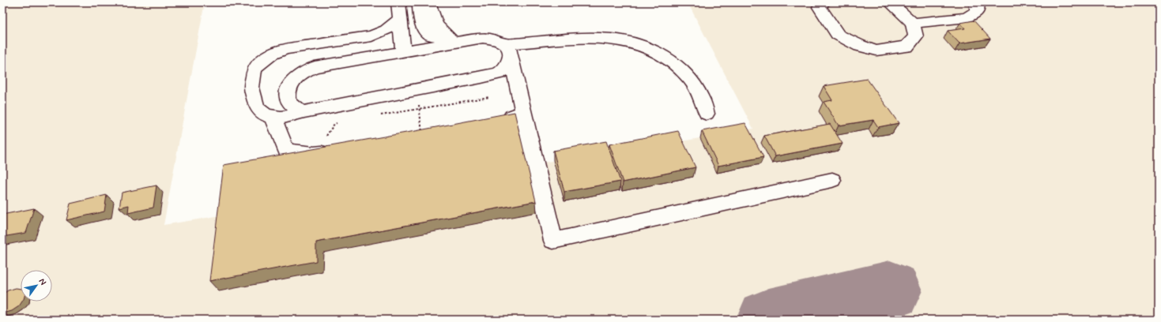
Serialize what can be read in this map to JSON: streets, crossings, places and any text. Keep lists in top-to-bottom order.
{
  "north": "top right"
}
